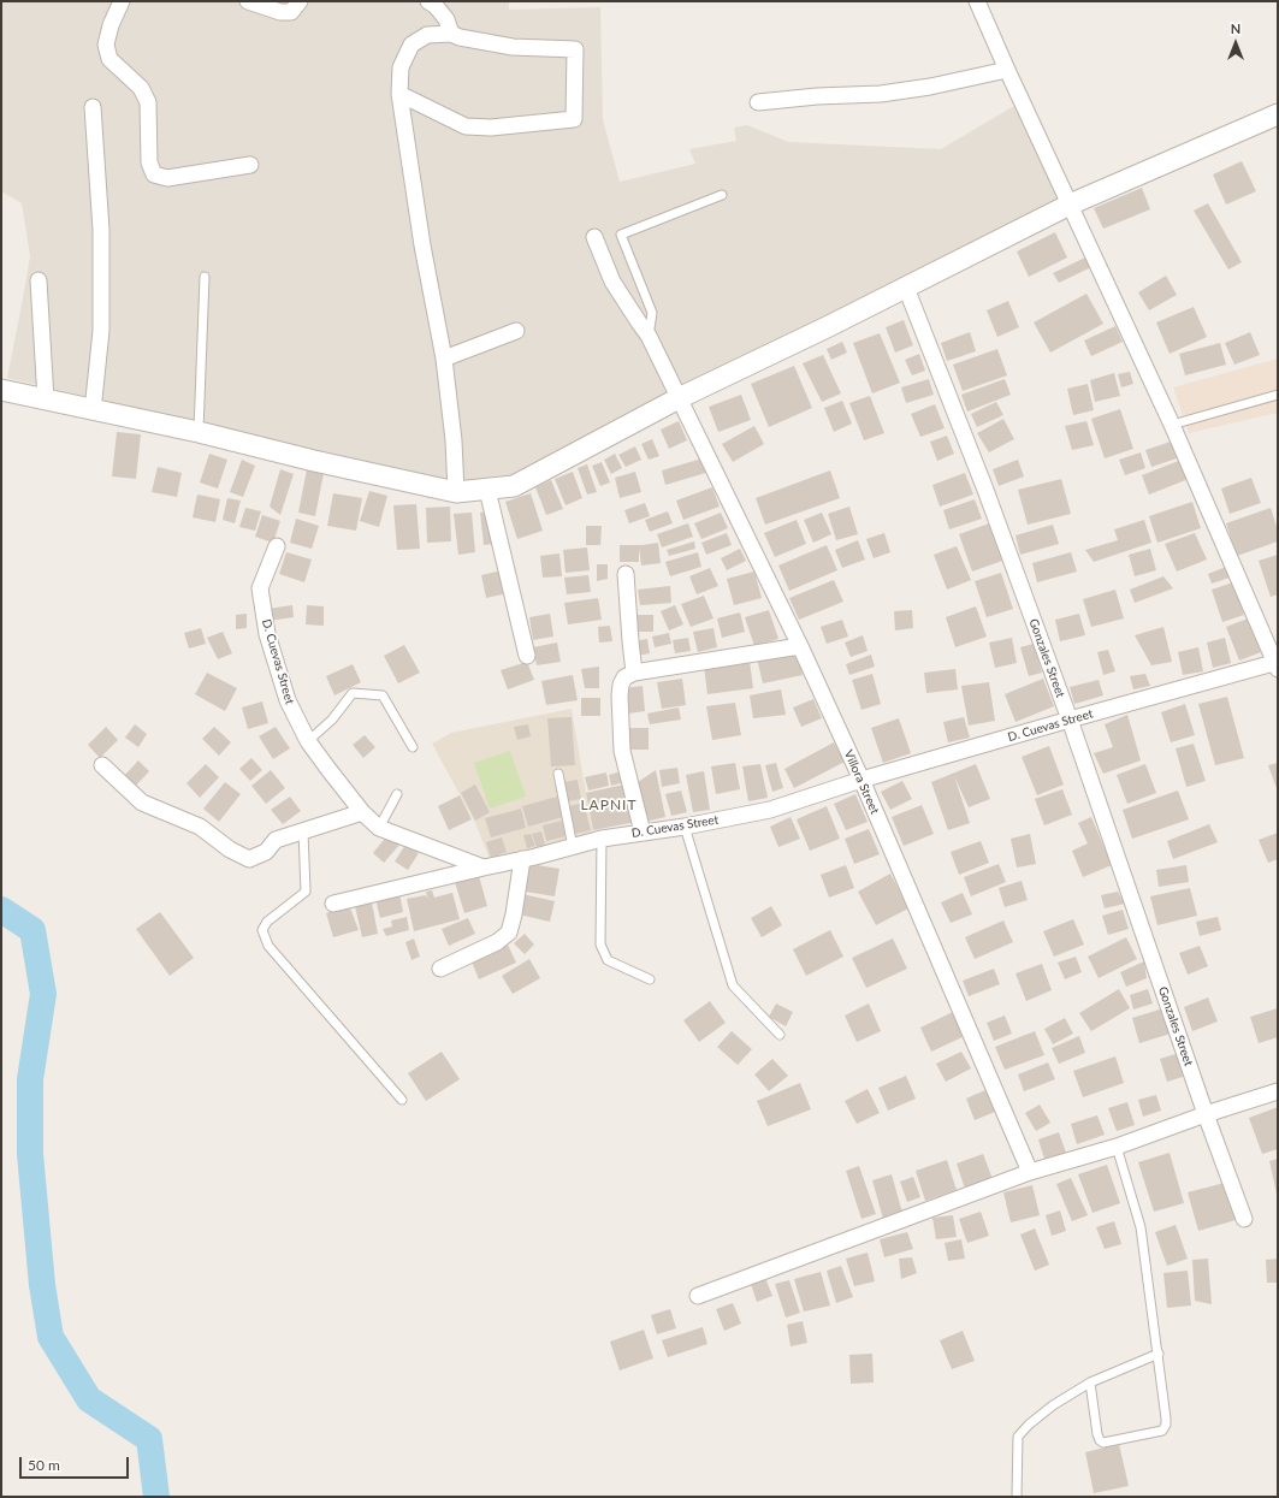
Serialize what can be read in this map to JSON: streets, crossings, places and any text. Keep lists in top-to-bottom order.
{
  "streets": {
    "street": ["Gonzales Street", "D. Cuevas Street", "Villora Street"]
  },
  "crossings": [
    ["Gonzales Street", "D. Cuevas Street"],
    ["D. Cuevas Street", "Villora Street"]
  ],
  "districts": ["LAPNIT"],
  "scale_bar": "50 m",
  "north": "top"
}
